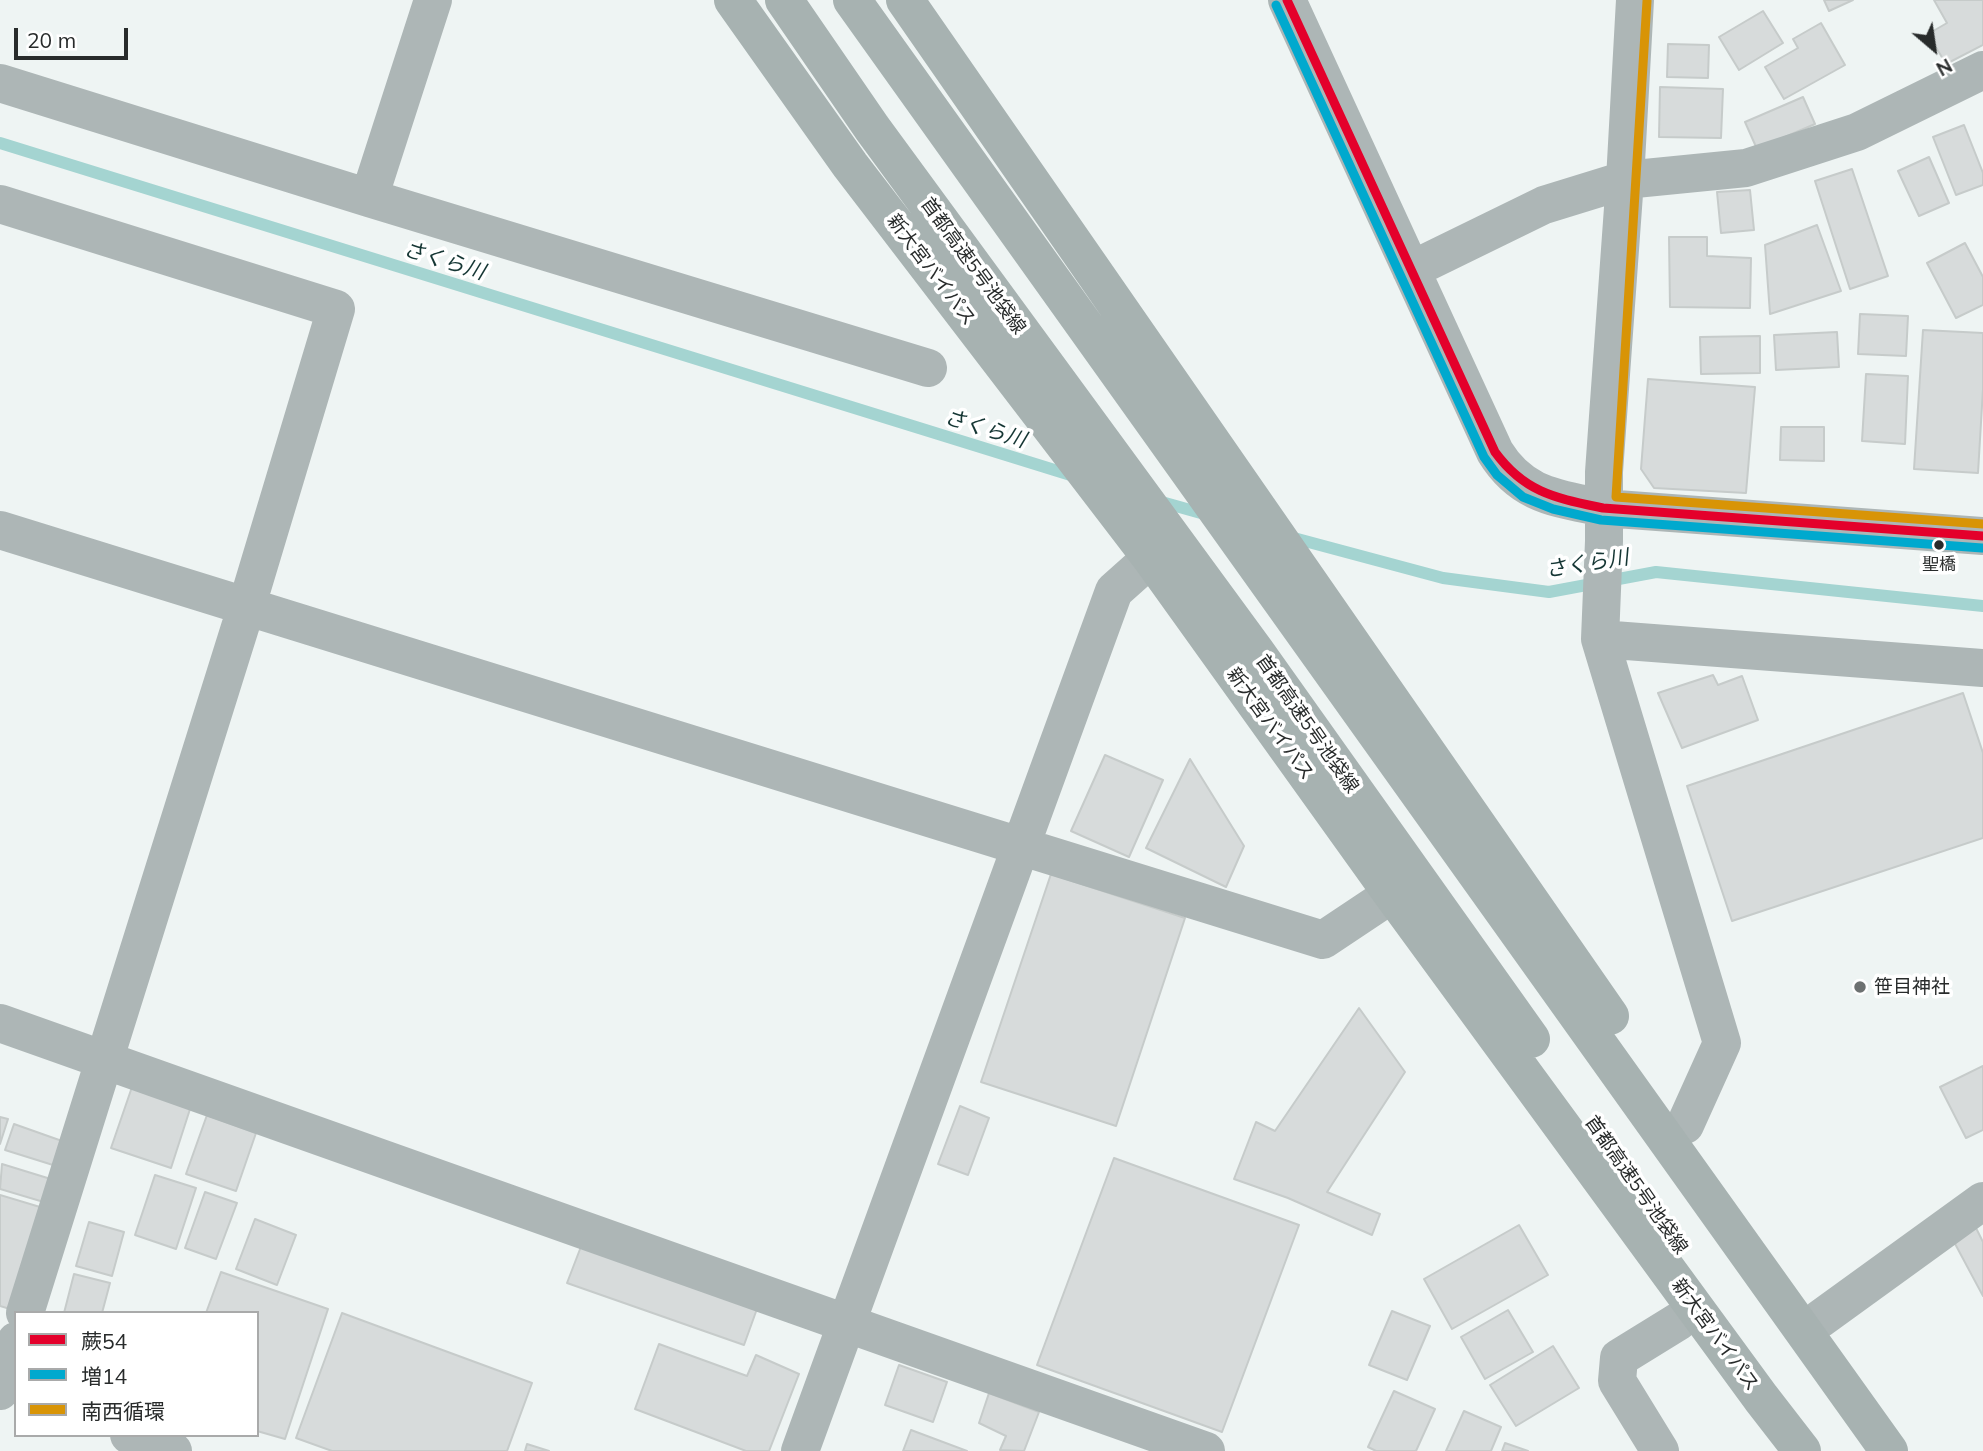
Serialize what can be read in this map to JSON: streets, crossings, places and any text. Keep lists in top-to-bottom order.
{
  "streets": {
    "highway": ["首都高速5号池袋線", "新大宮バイパス"]
  },
  "water": ["さくら川"],
  "places": ["聖橋", "笹目神社"],
  "lines": ["transit line 蕨54", "transit line 南西循環", "transit line 増14"],
  "legend": ["蕨54", "増14", "南西循環"],
  "scale_bar": "20 m",
  "north": "bottom right"
}
